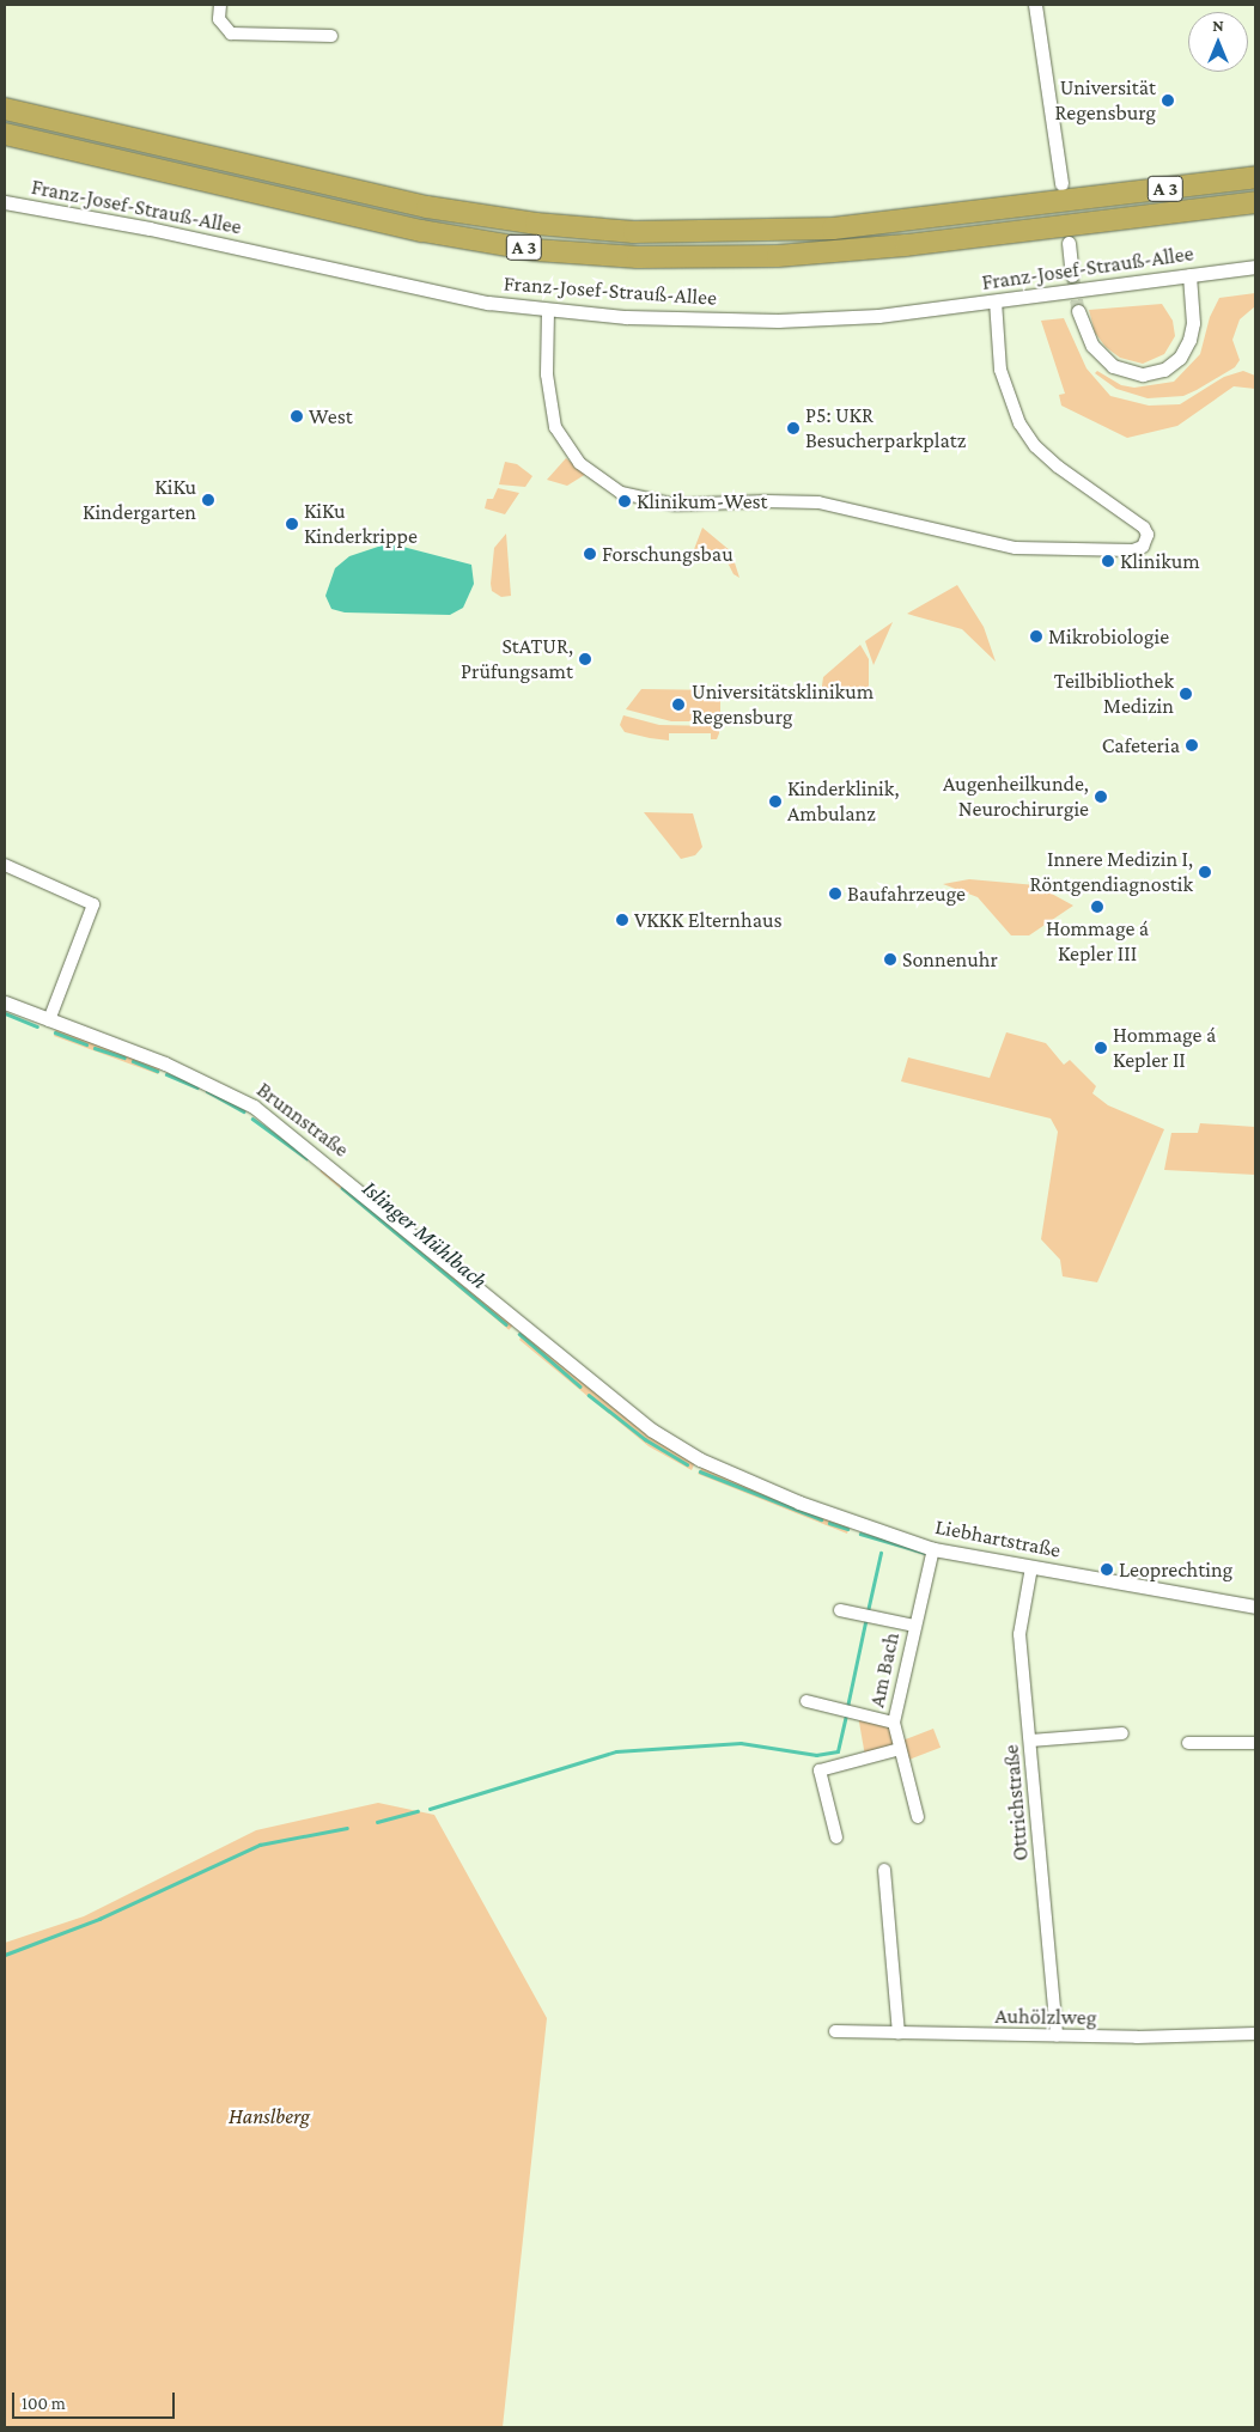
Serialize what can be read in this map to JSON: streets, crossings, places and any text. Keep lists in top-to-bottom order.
{
  "streets": {
    "highway": ["A 3"],
    "street": [
      "Franz-Josef-Strauß-Allee",
      "Brunnstraße",
      "Liebhartstraße",
      "Am Bach",
      "Ottrichstraße",
      "Auhölzlweg"
    ]
  },
  "crossings": [
    ["Brunnstraße", "Liebhartstraße"],
    ["Liebhartstraße", "Am Bach"],
    ["Liebhartstraße", "Ottrichstraße"],
    ["Ottrichstraße", "Auhölzlweg"]
  ],
  "water": ["Islinger Mühlbach"],
  "parks": ["Hanslberg"],
  "places": [
    "Universität Regensburg",
    "West",
    "P5: UKR Besucherparkplatz",
    "KiKu Kindergarten",
    "Klinikum-West",
    "KiKu Kinderkrippe",
    "Forschungsbau",
    "Klinikum",
    "Mikrobiologie",
    "StATUR, Prüfungsamt",
    "Teilbibliothek Medizin",
    "Universitätsklinikum Regensburg",
    "Cafeteria",
    "Augenheilkunde, Neurochirurgie",
    "Kinderklinik, Ambulanz",
    "Innere Medizin I, Röntgendiagnostik",
    "Baufahrzeuge",
    "Hommage á Kepler III",
    "VKKK Elternhaus",
    "Sonnenuhr",
    "Hommage á Kepler II",
    "Leoprechting"
  ],
  "scale_bar": "100 m",
  "north": "top"
}
